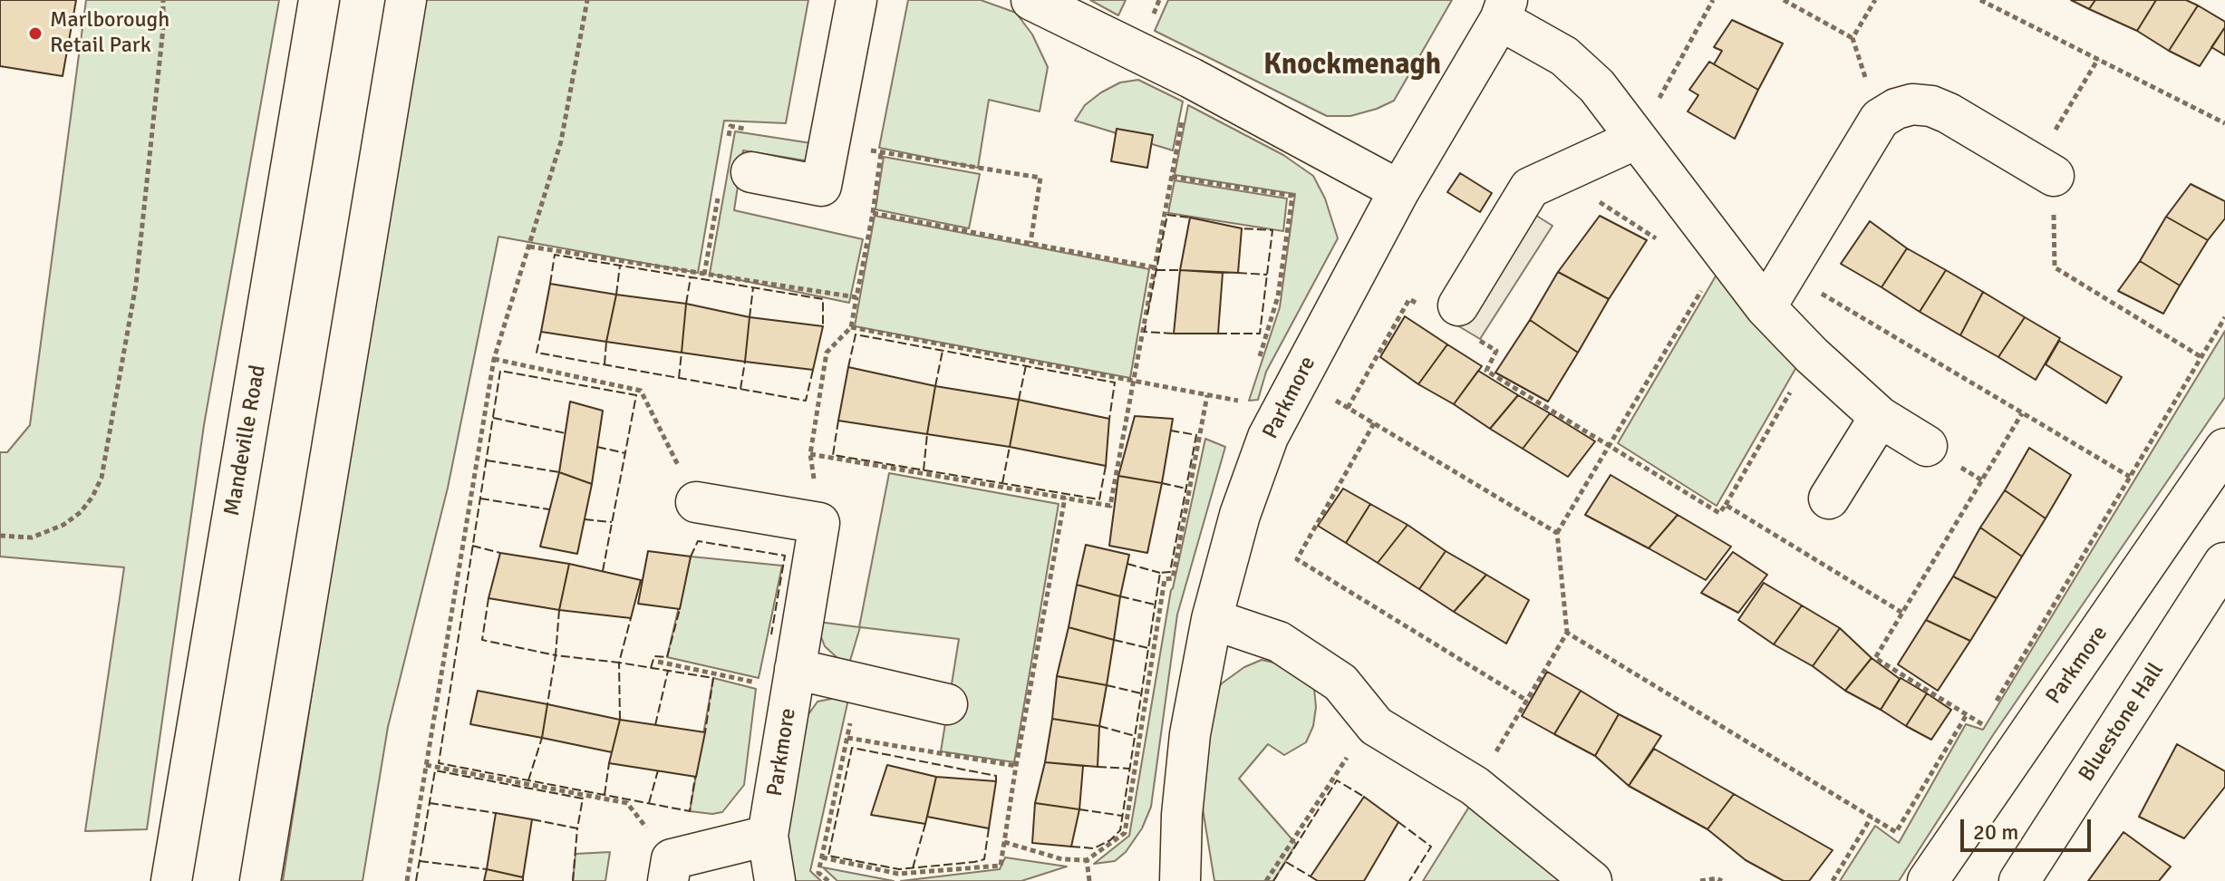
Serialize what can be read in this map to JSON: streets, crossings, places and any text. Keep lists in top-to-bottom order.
{
  "streets": {
    "street": ["Parkmore", "Mandeville Road", "Bluestone Hall"]
  },
  "districts": ["Knockmenagh"],
  "places": ["Marlborough Retail Park"],
  "scale_bar": "20 m"
}
